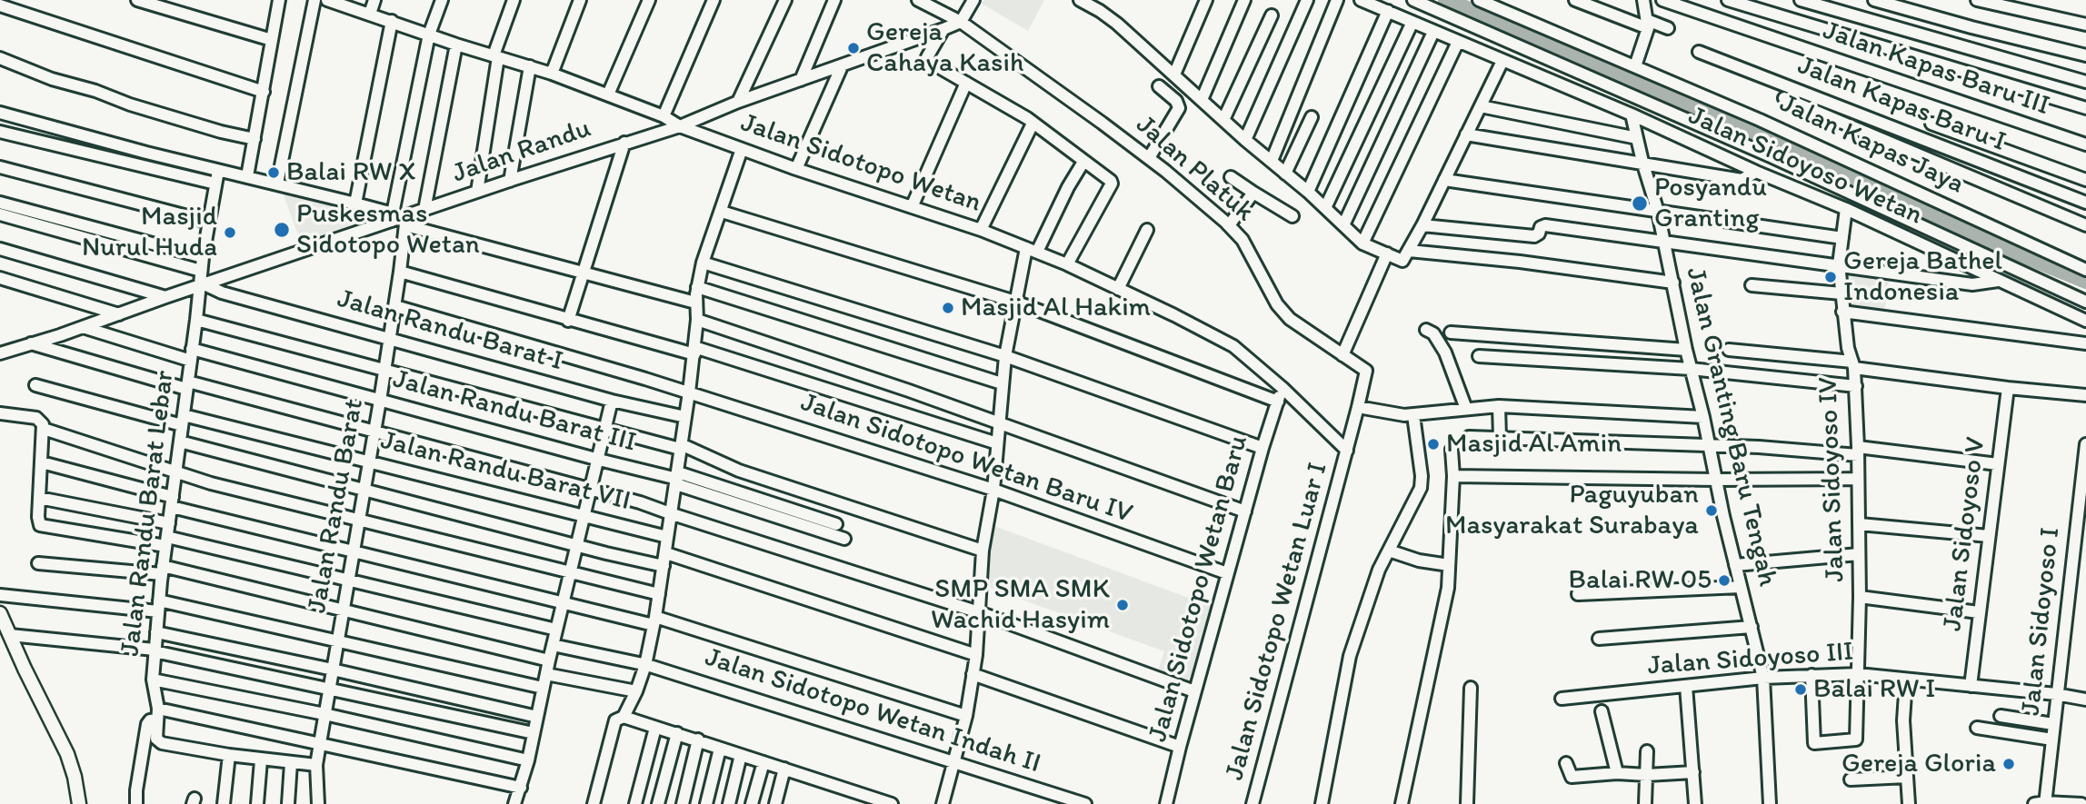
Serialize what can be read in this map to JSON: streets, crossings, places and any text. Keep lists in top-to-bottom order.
{
  "streets": {
    "street": [
      "Jalan Kapas Baru III",
      "Jalan Kapas Baru I",
      "Jalan Kapas Jaya",
      "Jalan Randu",
      "Jalan Sidotopo Wetan",
      "Jalan Sidoyoso Wetan",
      "Jalan Platuk",
      "Jalan Randu Barat I",
      "Jalan Randu Barat III",
      "Jalan Granting Baru Tengah",
      "Jalan Sidotopo Wetan Baru IV",
      "Jalan Randu Barat VII",
      "Jalan Sidoyoso IV",
      "Jalan Randu Barat",
      "Jalan Randu Barat Lebar",
      "Jalan Sidoyoso V",
      "Jalan Sidotopo Wetan Baru",
      "Jalan Sidotopo Wetan Luar I",
      "Jalan Sidoyoso I",
      "Jalan Sidoyoso III",
      "Jalan Sidotopo Wetan Indah II"
    ]
  },
  "crossings": [
    ["Jalan Randu", "Jalan Sidotopo Wetan"],
    ["Jalan Randu", "Jalan Platuk"],
    ["Jalan Randu", "Jalan Randu Barat I"],
    ["Jalan Randu", "Jalan Randu Barat"],
    ["Jalan Randu", "Jalan Randu Barat Lebar"],
    ["Jalan Sidotopo Wetan", "Jalan Platuk"],
    ["Jalan Sidotopo Wetan", "Jalan Sidotopo Wetan Baru"],
    ["Jalan Sidotopo Wetan", "Jalan Sidotopo Wetan Luar I"],
    ["Jalan Sidoyoso Wetan", "Jalan Granting Baru Tengah"],
    ["Jalan Sidoyoso Wetan", "Jalan Sidoyoso IV"],
    ["Jalan Platuk", "Jalan Granting Baru Tengah"],
    ["Jalan Platuk", "Jalan Sidotopo Wetan Luar I"],
    ["Jalan Randu Barat I", "Jalan Randu Barat"],
    ["Jalan Randu Barat I", "Jalan Randu Barat Lebar"],
    ["Jalan Randu Barat III", "Jalan Randu Barat"],
    ["Jalan Randu Barat III", "Jalan Randu Barat Lebar"],
    ["Jalan Granting Baru Tengah", "Jalan Sidoyoso III"],
    ["Jalan Sidotopo Wetan Baru IV", "Jalan Randu Barat"],
    ["Jalan Sidotopo Wetan Baru IV", "Jalan Sidotopo Wetan Baru"],
    ["Jalan Randu Barat VII", "Jalan Randu Barat"],
    ["Jalan Randu Barat VII", "Jalan Randu Barat Lebar"],
    ["Jalan Sidoyoso IV", "Jalan Sidoyoso III"],
    ["Jalan Sidoyoso V", "Jalan Sidoyoso III"],
    ["Jalan Sidoyoso I", "Jalan Sidoyoso III"]
  ],
  "places": [
    "Gereja Cahaya Kasih",
    "Balai RW X",
    "Posyandu Granting",
    "Puskesmas Sidotopo Wetan",
    "Masjid Nurul Huda",
    "Gereja Bathel Indonesia",
    "Masjid Al Hakim",
    "Masjid Al Amin",
    "Paguyuban Masyarakat Surabaya",
    "Balai RW 05",
    "SMP SMA SMK Wachid Hasyim",
    "Balai RW I",
    "Gereja Gloria"
  ]
}
